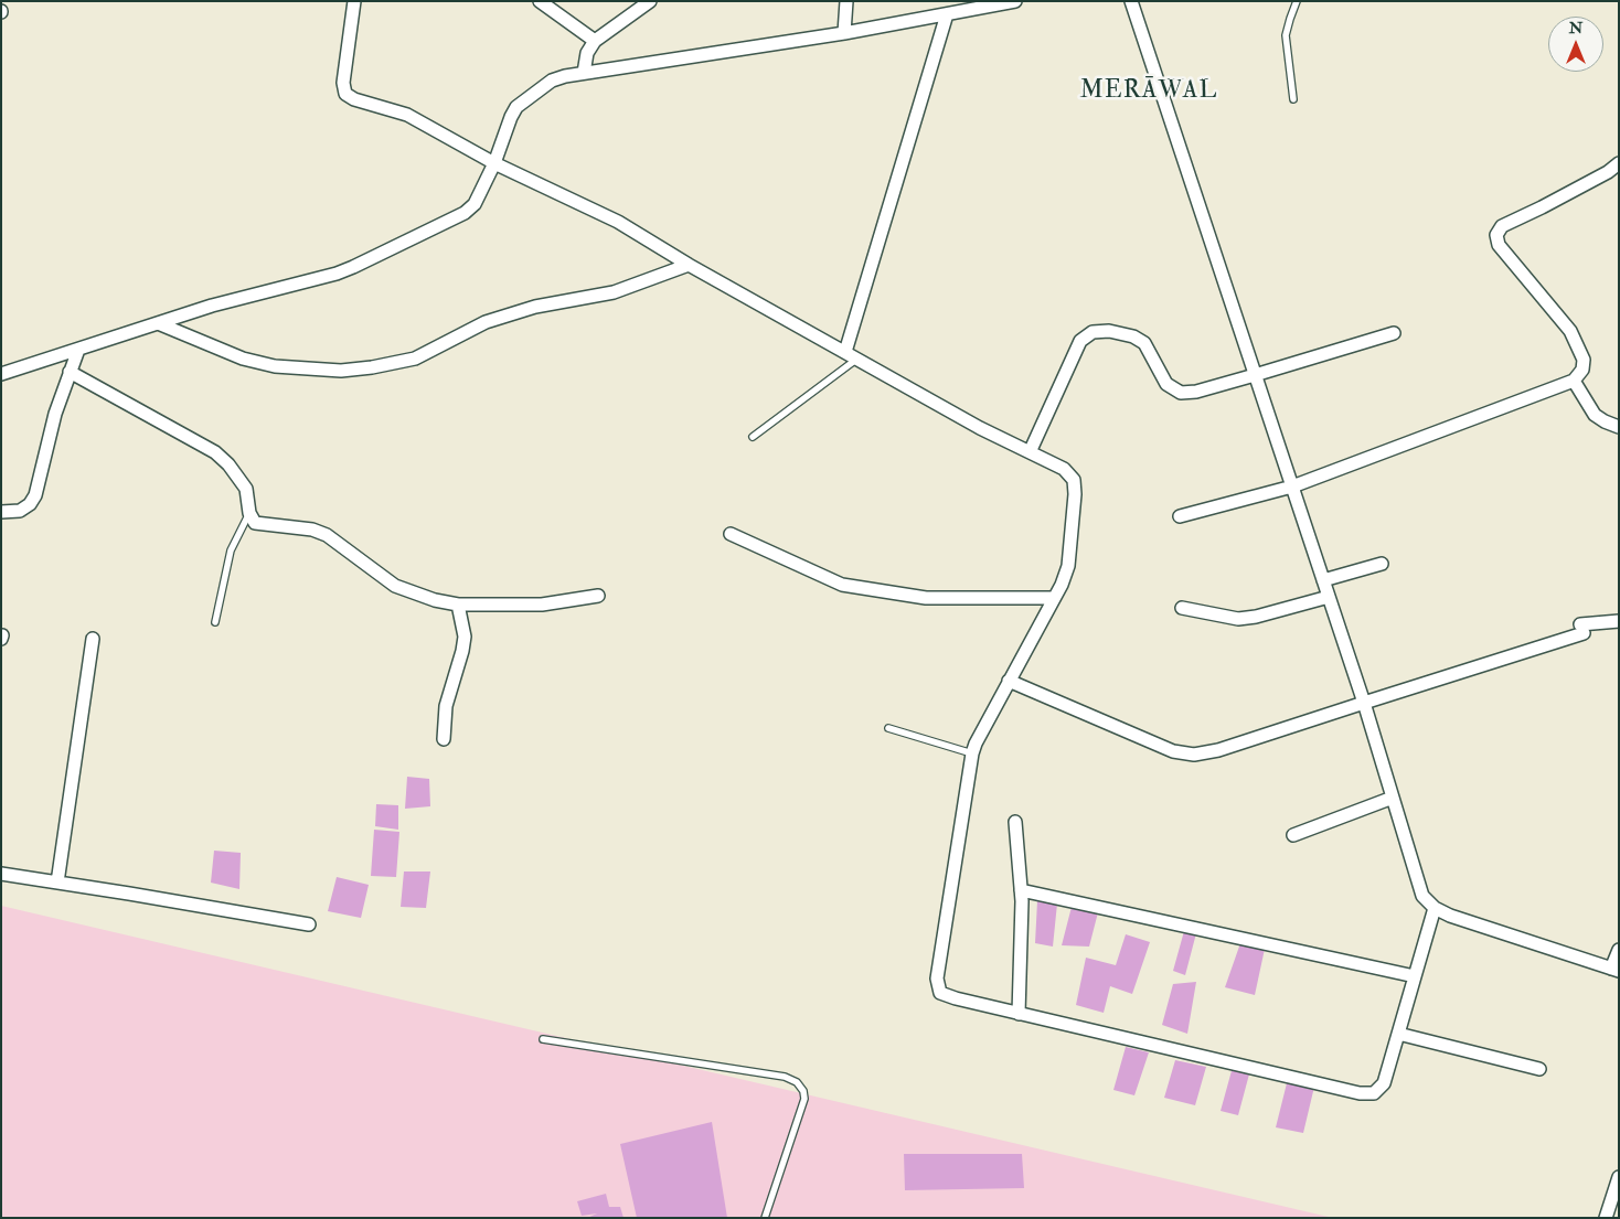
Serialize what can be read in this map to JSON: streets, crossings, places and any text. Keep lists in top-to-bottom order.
{
  "districts": ["MERĀWAL"],
  "north": "top"
}
